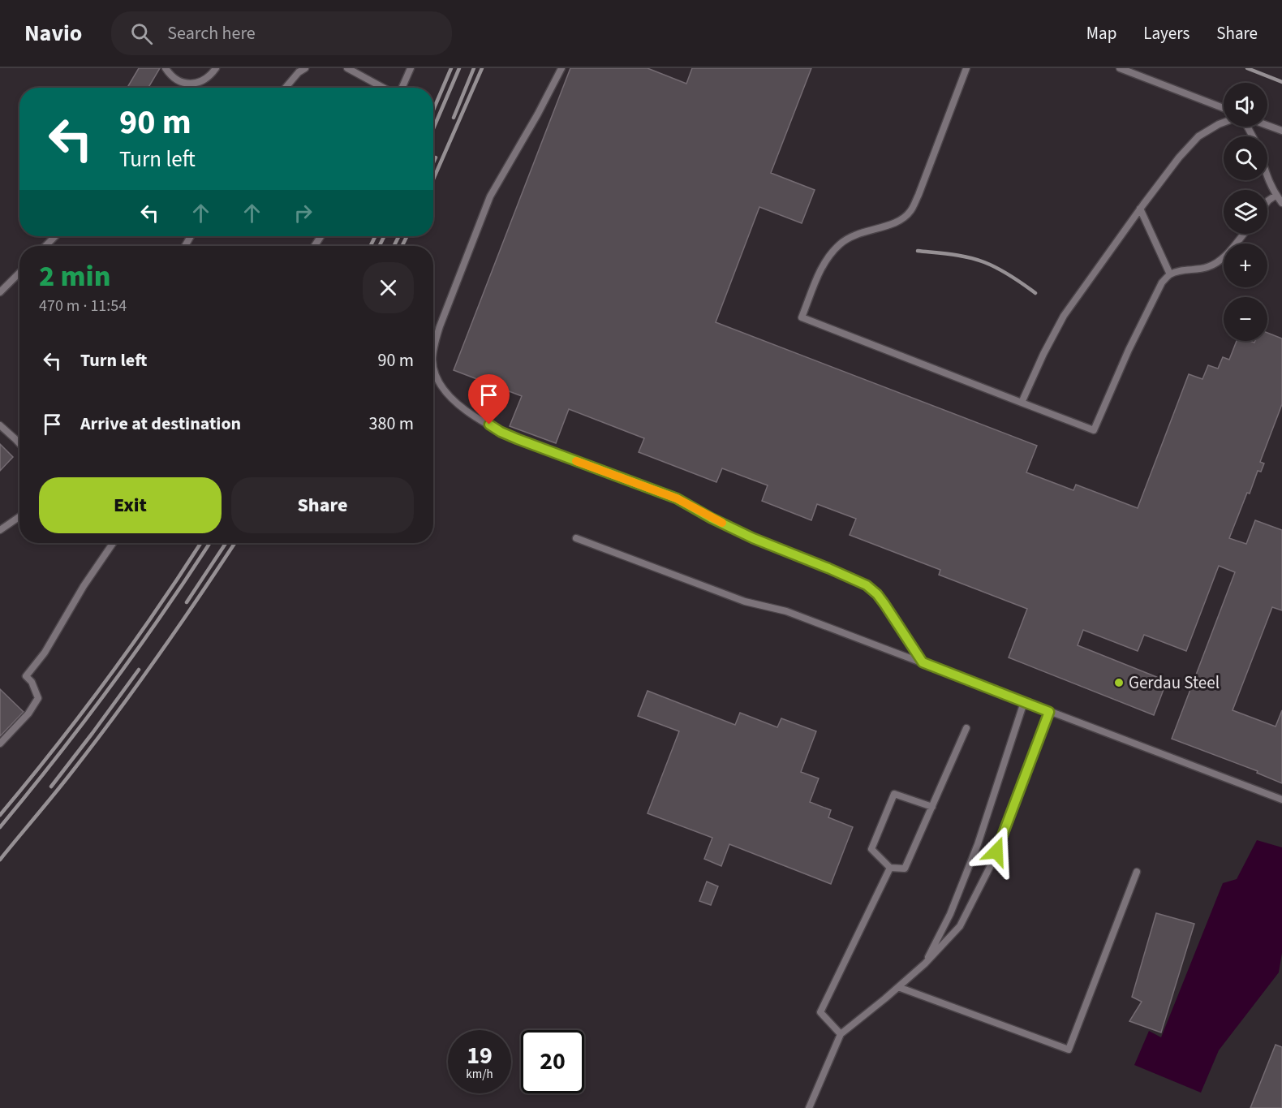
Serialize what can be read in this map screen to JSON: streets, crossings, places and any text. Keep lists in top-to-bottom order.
{
  "places": ["Gerdau Steel"],
  "page": {
    "header": "Navio",
    "search": "Search here",
    "nav": ["Map", "Layers", "Share"],
    "map_buttons": ["+", "−"],
    "turn": ["90 m", "Turn left"],
    "heading": ["2 min", "470 m · 11:54"],
    "list": [
      {
        "name": "Turn left",
        "value": "90 m"
      },
      {
        "name": "Arrive at destination",
        "value": "380 m"
      }
    ],
    "buttons": ["Exit", "Share"],
    "speed": "19 km/h",
    "limit": "20"
  }
}
